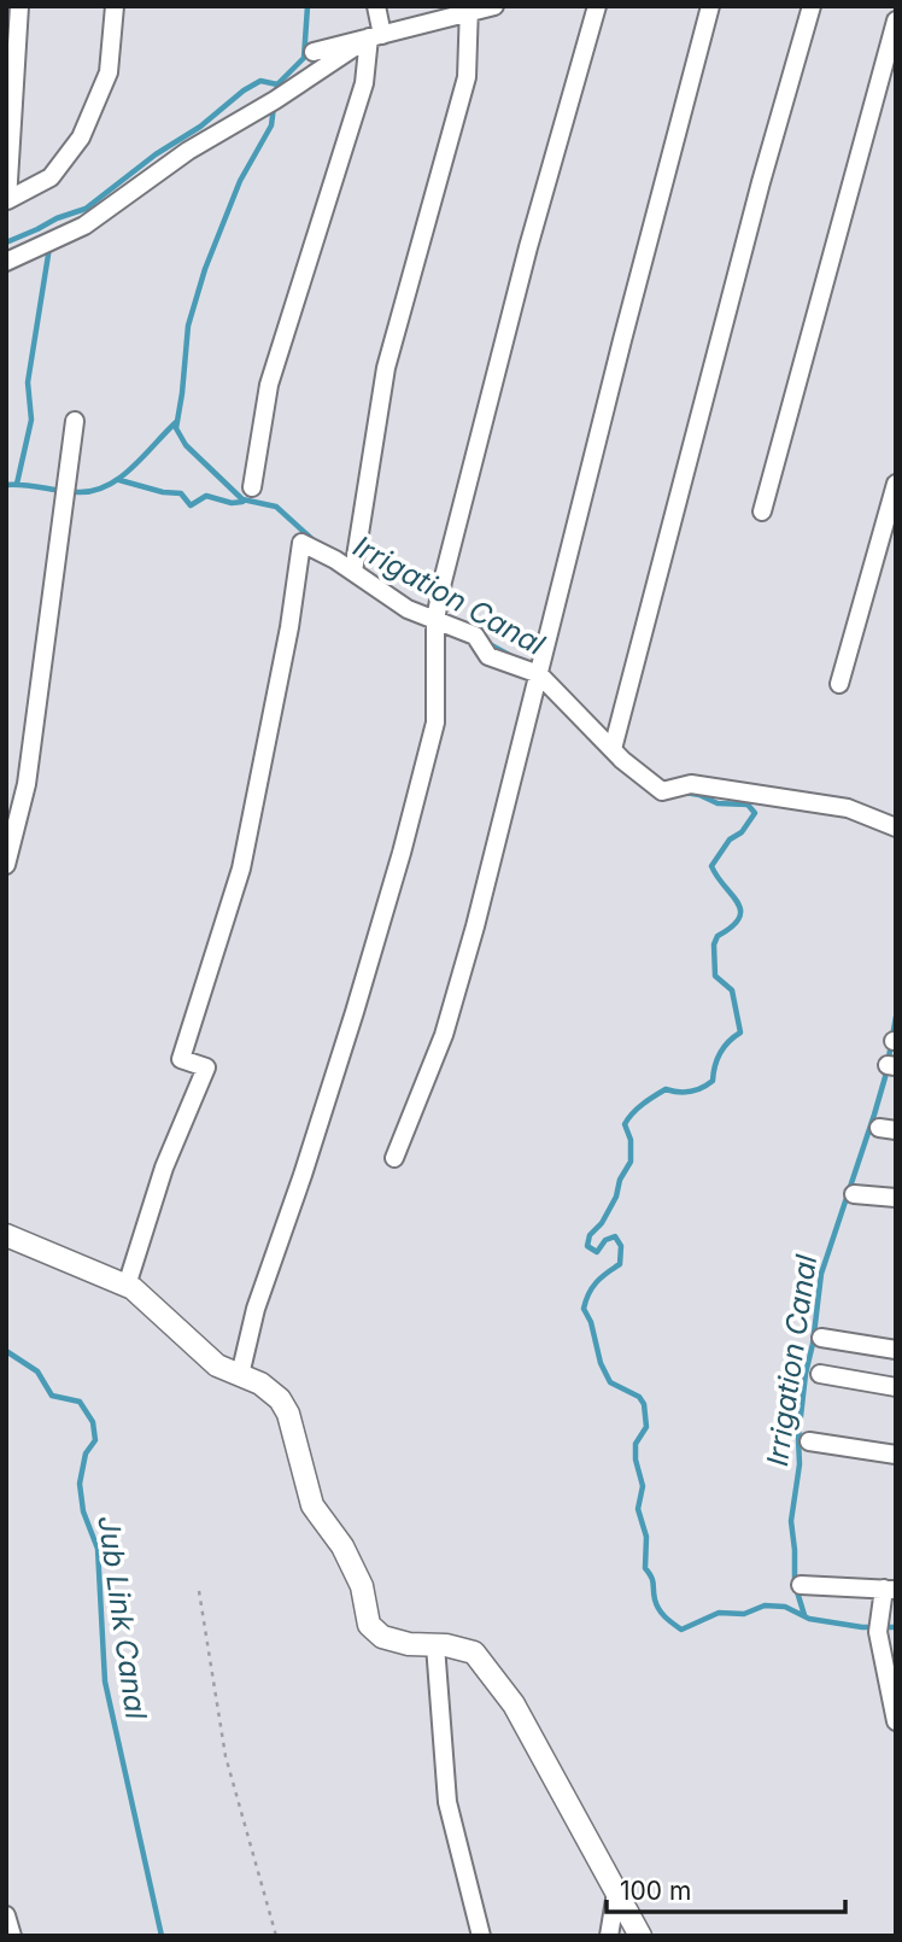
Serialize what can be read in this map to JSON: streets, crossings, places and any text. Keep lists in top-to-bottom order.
{
  "water": ["Irrigation Canal", "Jub Link Canal"],
  "scale_bar": "100 m"
}
